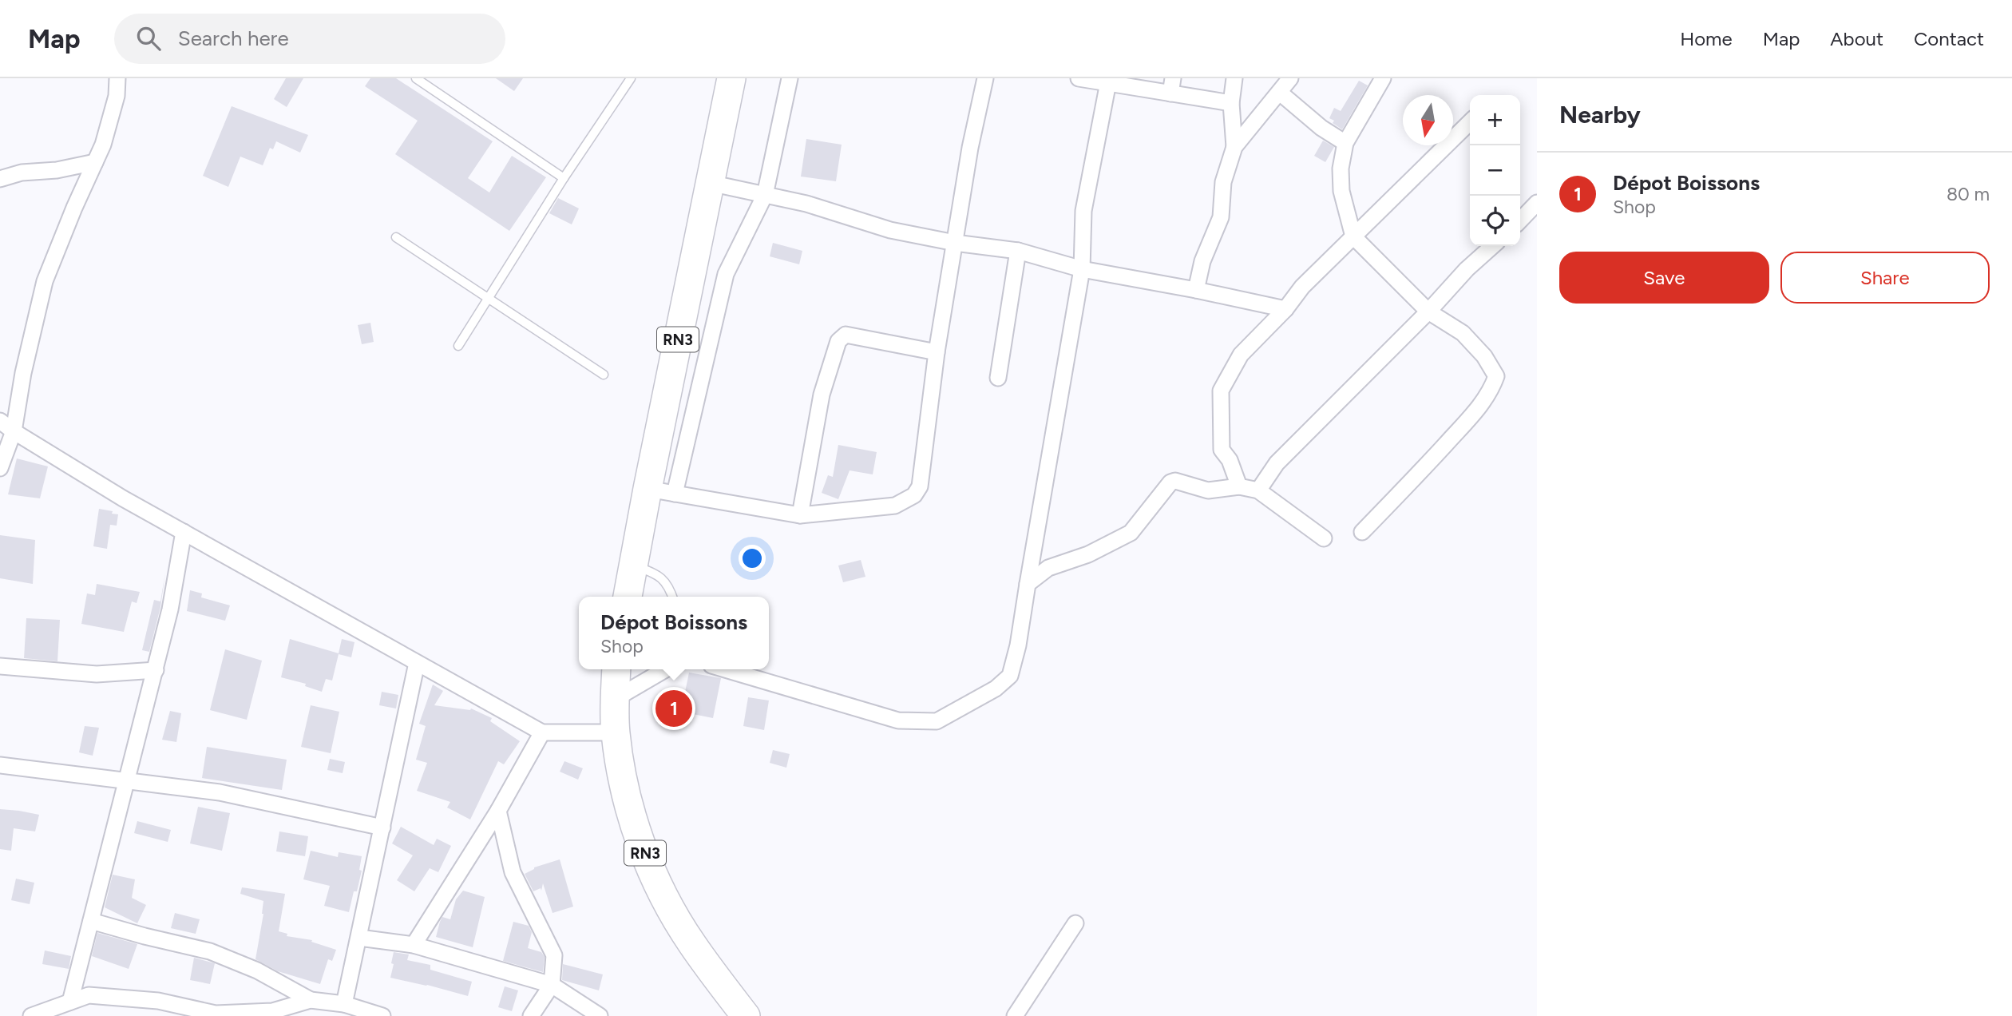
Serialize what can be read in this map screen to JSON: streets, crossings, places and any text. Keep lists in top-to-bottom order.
{
  "streets": {
    "highway": ["RN3"]
  },
  "north": "bottom",
  "page": {
    "header": "Map",
    "search": "Search here",
    "nav": [
      "Home",
      "Map",
      "About",
      "Contact"
    ],
    "heading": "Nearby",
    "map_buttons": ["+", "−"],
    "list": [
      {
        "mark": "1",
        "name": "Dépot Boissons",
        "note": "Shop",
        "value": "80 m"
      }
    ],
    "buttons": ["Save", "Share"],
    "popup": ["Dépot Boissons", "Shop"],
    "pins": "1"
  }
}
